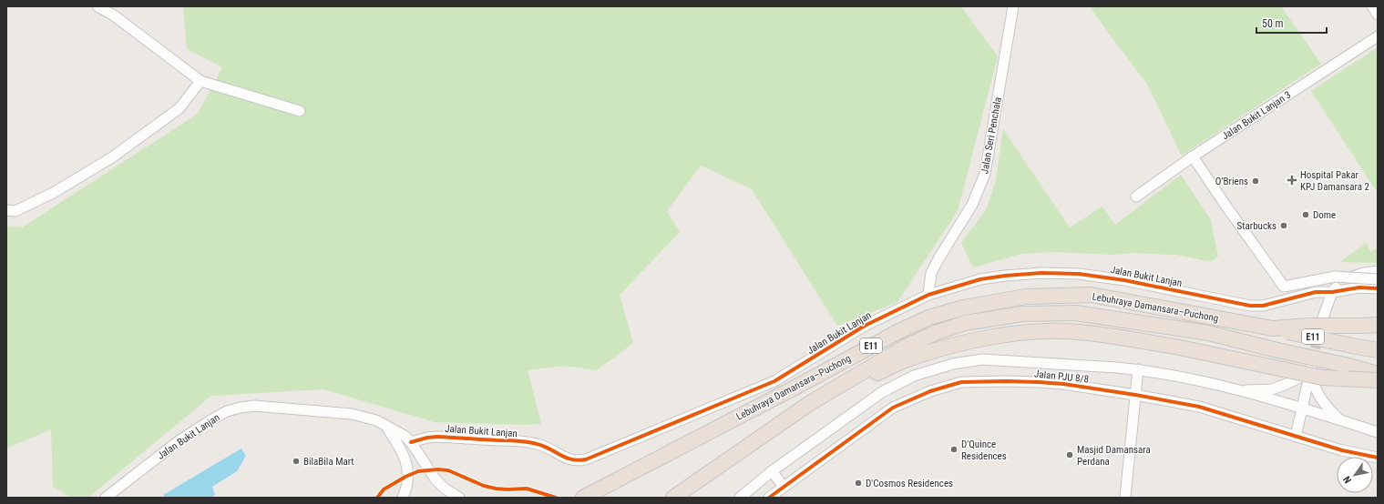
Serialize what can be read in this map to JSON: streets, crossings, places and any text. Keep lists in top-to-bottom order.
{
  "streets": {
    "highway": ["Lebuhraya Damansara–Puchong", "E11"],
    "street": [
      "Jalan Bukit Lanjan 3",
      "Jalan Seri Penchala",
      "Jalan Bukit Lanjan",
      "Jalan PJU 8/8"
    ]
  },
  "crossings": [
    ["Jalan Seri Penchala", "Jalan Bukit Lanjan"]
  ],
  "places": {
    "health": ["Hospital Pakar KPJ Damansara 2"],
    "other": [
      "O’Briens",
      "Dome",
      "Starbucks",
      "D'Quince Residences",
      "Masjid Damansara Perdana",
      "BilaBila Mart",
      "D'Cosmos Residences"
    ]
  },
  "scale_bar": "50 m",
  "north": "bottom left"
}
